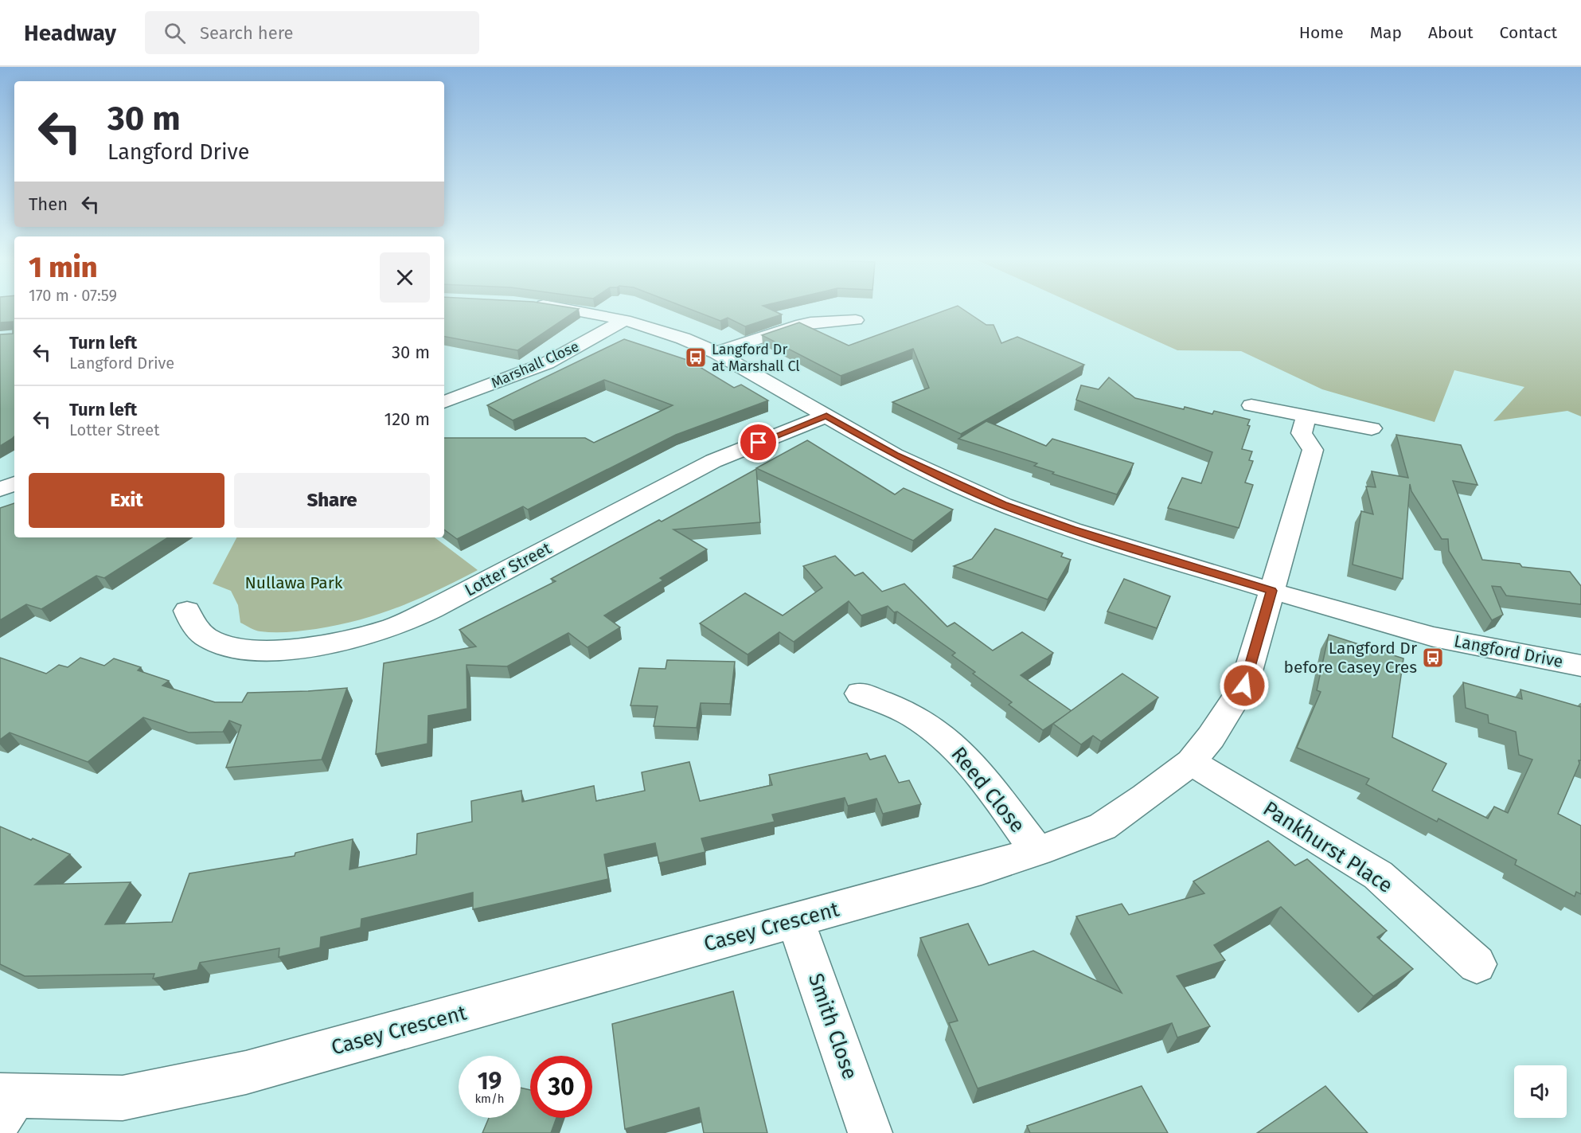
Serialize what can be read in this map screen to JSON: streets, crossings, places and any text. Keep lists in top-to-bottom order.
{
  "streets": {
    "street": [
      "Marshall Close",
      "Lotter Street",
      "Langford Drive",
      "Reed Close",
      "Pankhurst Place",
      "Casey Crescent",
      "Smith Close"
    ]
  },
  "crossings": [
    ["Marshall Close", "Langford Drive"],
    ["Lotter Street", "Langford Drive"],
    ["Langford Drive", "Casey Crescent"],
    ["Reed Close", "Casey Crescent"],
    ["Pankhurst Place", "Casey Crescent"],
    ["Casey Crescent", "Smith Close"]
  ],
  "parks": ["Nullawa Park"],
  "places": {
    "bus stop": ["Langford Dr at Marshall Cl", "Langford Dr before Casey Cres"]
  },
  "page": {
    "header": "Headway",
    "search": "Search here",
    "nav": [
      "Home",
      "Map",
      "About",
      "Contact"
    ],
    "turn": ["30 m", "Langford Drive"],
    "then": "Then",
    "heading": ["1 min", "170 m · 07:59"],
    "list": [
      {
        "name": "Turn left",
        "note": "Langford Drive",
        "value": "30 m"
      },
      {
        "name": "Turn left",
        "note": "Lotter Street",
        "value": "120 m"
      }
    ],
    "buttons": ["Exit", "Share"],
    "speed": "19 km/h",
    "limit": "30"
  }
}
